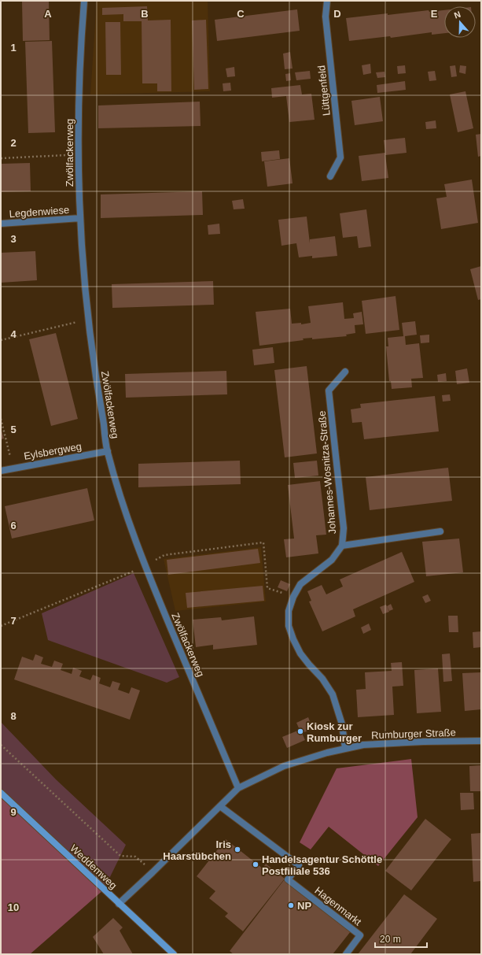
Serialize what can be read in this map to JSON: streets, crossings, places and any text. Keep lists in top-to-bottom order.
{
  "streets": {
    "main road": ["Weddemweg"],
    "street": [
      "Lüttgenfeld",
      "Zwölfackerweg",
      "Legdenwiese",
      "Eylsbergweg",
      "Johannes-Wosnitza-Straße",
      "Rumburger Straße",
      "Hagenmarkt"
    ]
  },
  "crossings": [
    ["Zwölfackerweg", "Legdenwiese"],
    ["Zwölfackerweg", "Eylsbergweg"],
    ["Zwölfackerweg", "Rumburger Straße"],
    ["Johannes-Wosnitza-Straße", "Rumburger Straße"],
    ["Rumburger Straße", "Weddemweg"],
    ["Rumburger Straße", "Hagenmarkt"]
  ],
  "places": [
    "Kiosk zur Rumburger",
    "Iris Haarstübchen",
    "Handelsagentur Schöttle Postfiliale 536",
    "NP"
  ],
  "scale_bar": "20 m",
  "north": "top",
  "grid": {
    "columns": [
      "A",
      "B",
      "C",
      "D",
      "E"
    ],
    "rows": [
      "1",
      "2",
      "3",
      "4",
      "5",
      "6",
      "7",
      "8",
      "9",
      "10"
    ]
  }
}
